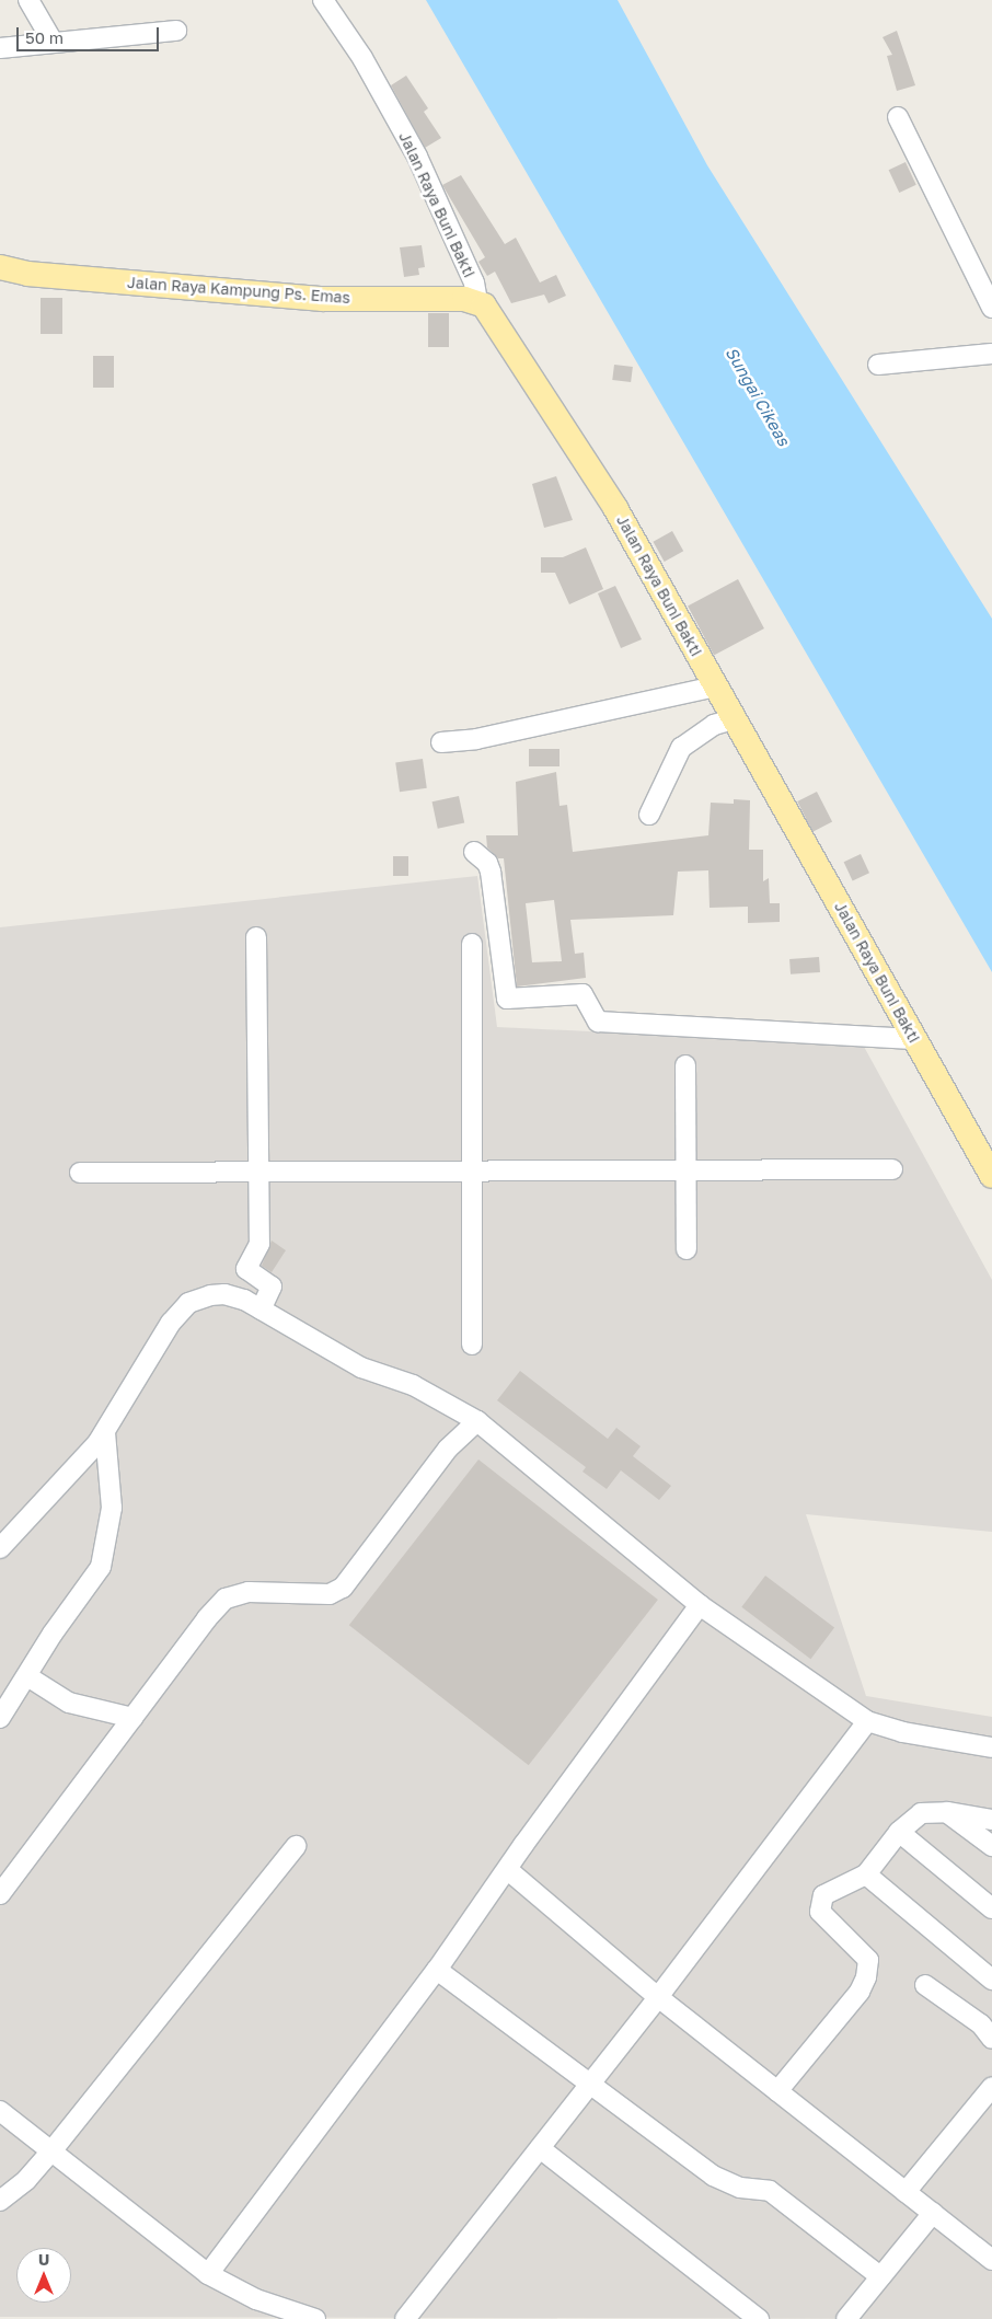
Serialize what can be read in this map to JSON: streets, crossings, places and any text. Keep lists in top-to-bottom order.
{
  "streets": {
    "main road": ["Jalan Raya Buni Bakti", "Jalan Raya Kampung Ps. Emas"]
  },
  "crossings": [
    ["Jalan Raya Buni Bakti", "Jalan Raya Kampung Ps. Emas"]
  ],
  "water": ["Sungai Cikeas"],
  "scale_bar": "50 m",
  "north": "top"
}
